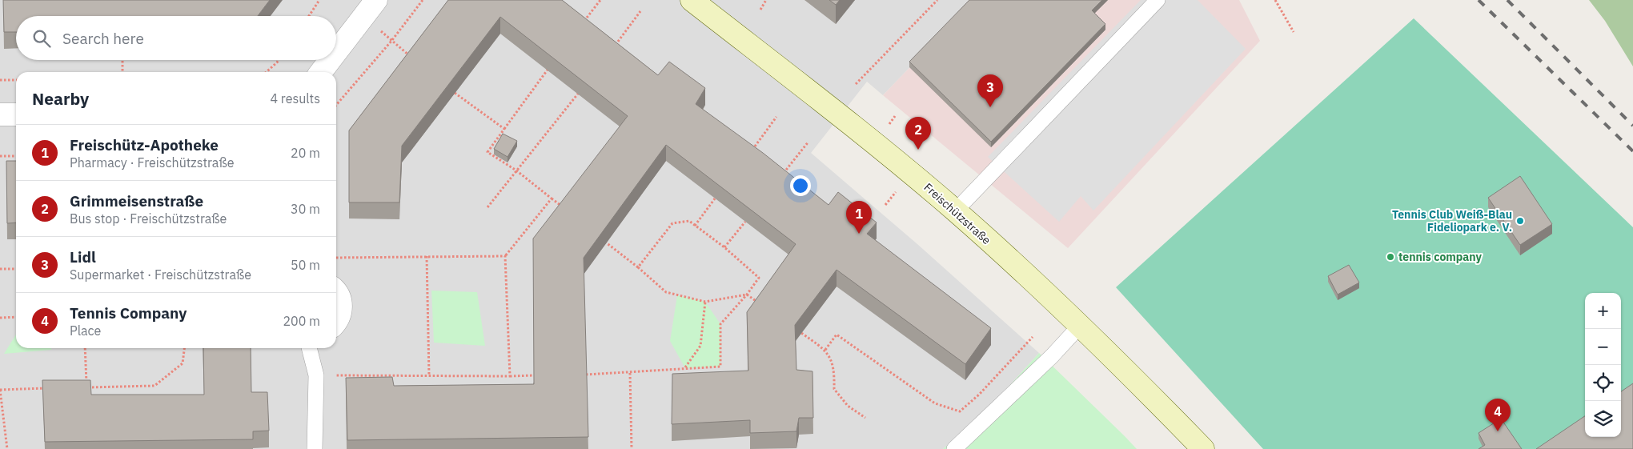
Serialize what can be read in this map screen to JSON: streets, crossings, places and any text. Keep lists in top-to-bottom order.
{
  "streets": {
    "main road": ["Freischützstraße"]
  },
  "places": ["Tennis Club Weiß-Blau Fideliopark e. V.", "tennis company"],
  "page": {
    "search": "Search here",
    "heading": ["Nearby", "4 results"],
    "pins": [
      "3",
      "2",
      "1",
      "4"
    ],
    "list": [
      {
        "mark": "1",
        "name": "Freischütz-Apotheke",
        "note": "Pharmacy · Freischützstraße",
        "value": "20 m"
      },
      {
        "mark": "2",
        "name": "Grimmeisenstraße",
        "note": "Bus stop · Freischützstraße",
        "value": "30 m"
      },
      {
        "mark": "3",
        "name": "Lidl",
        "note": "Supermarket · Freischützstraße",
        "value": "50 m"
      },
      {
        "mark": "4",
        "name": "Tennis Company",
        "note": "Place",
        "value": "200 m"
      }
    ],
    "map_buttons": ["+", "−"]
  }
}
